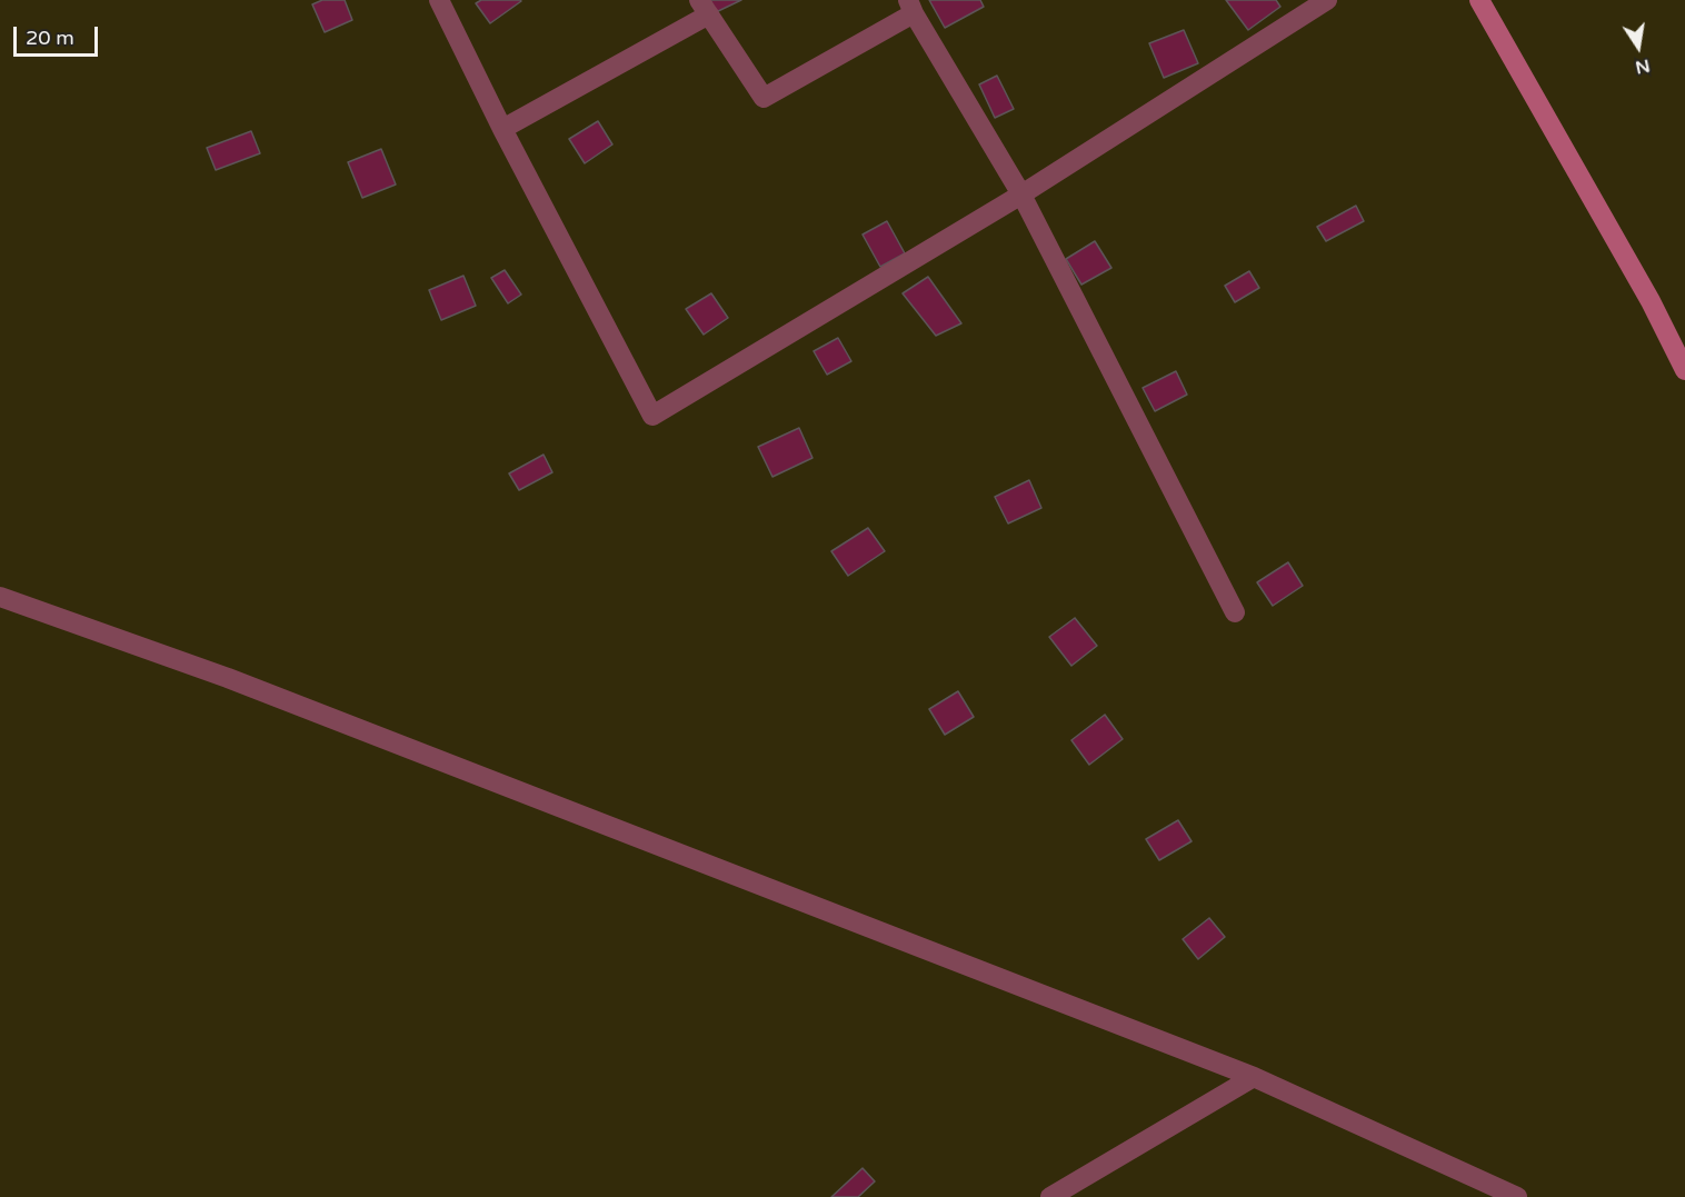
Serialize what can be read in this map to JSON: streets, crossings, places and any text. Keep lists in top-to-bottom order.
{
  "scale_bar": "20 m",
  "north": "bottom"
}
